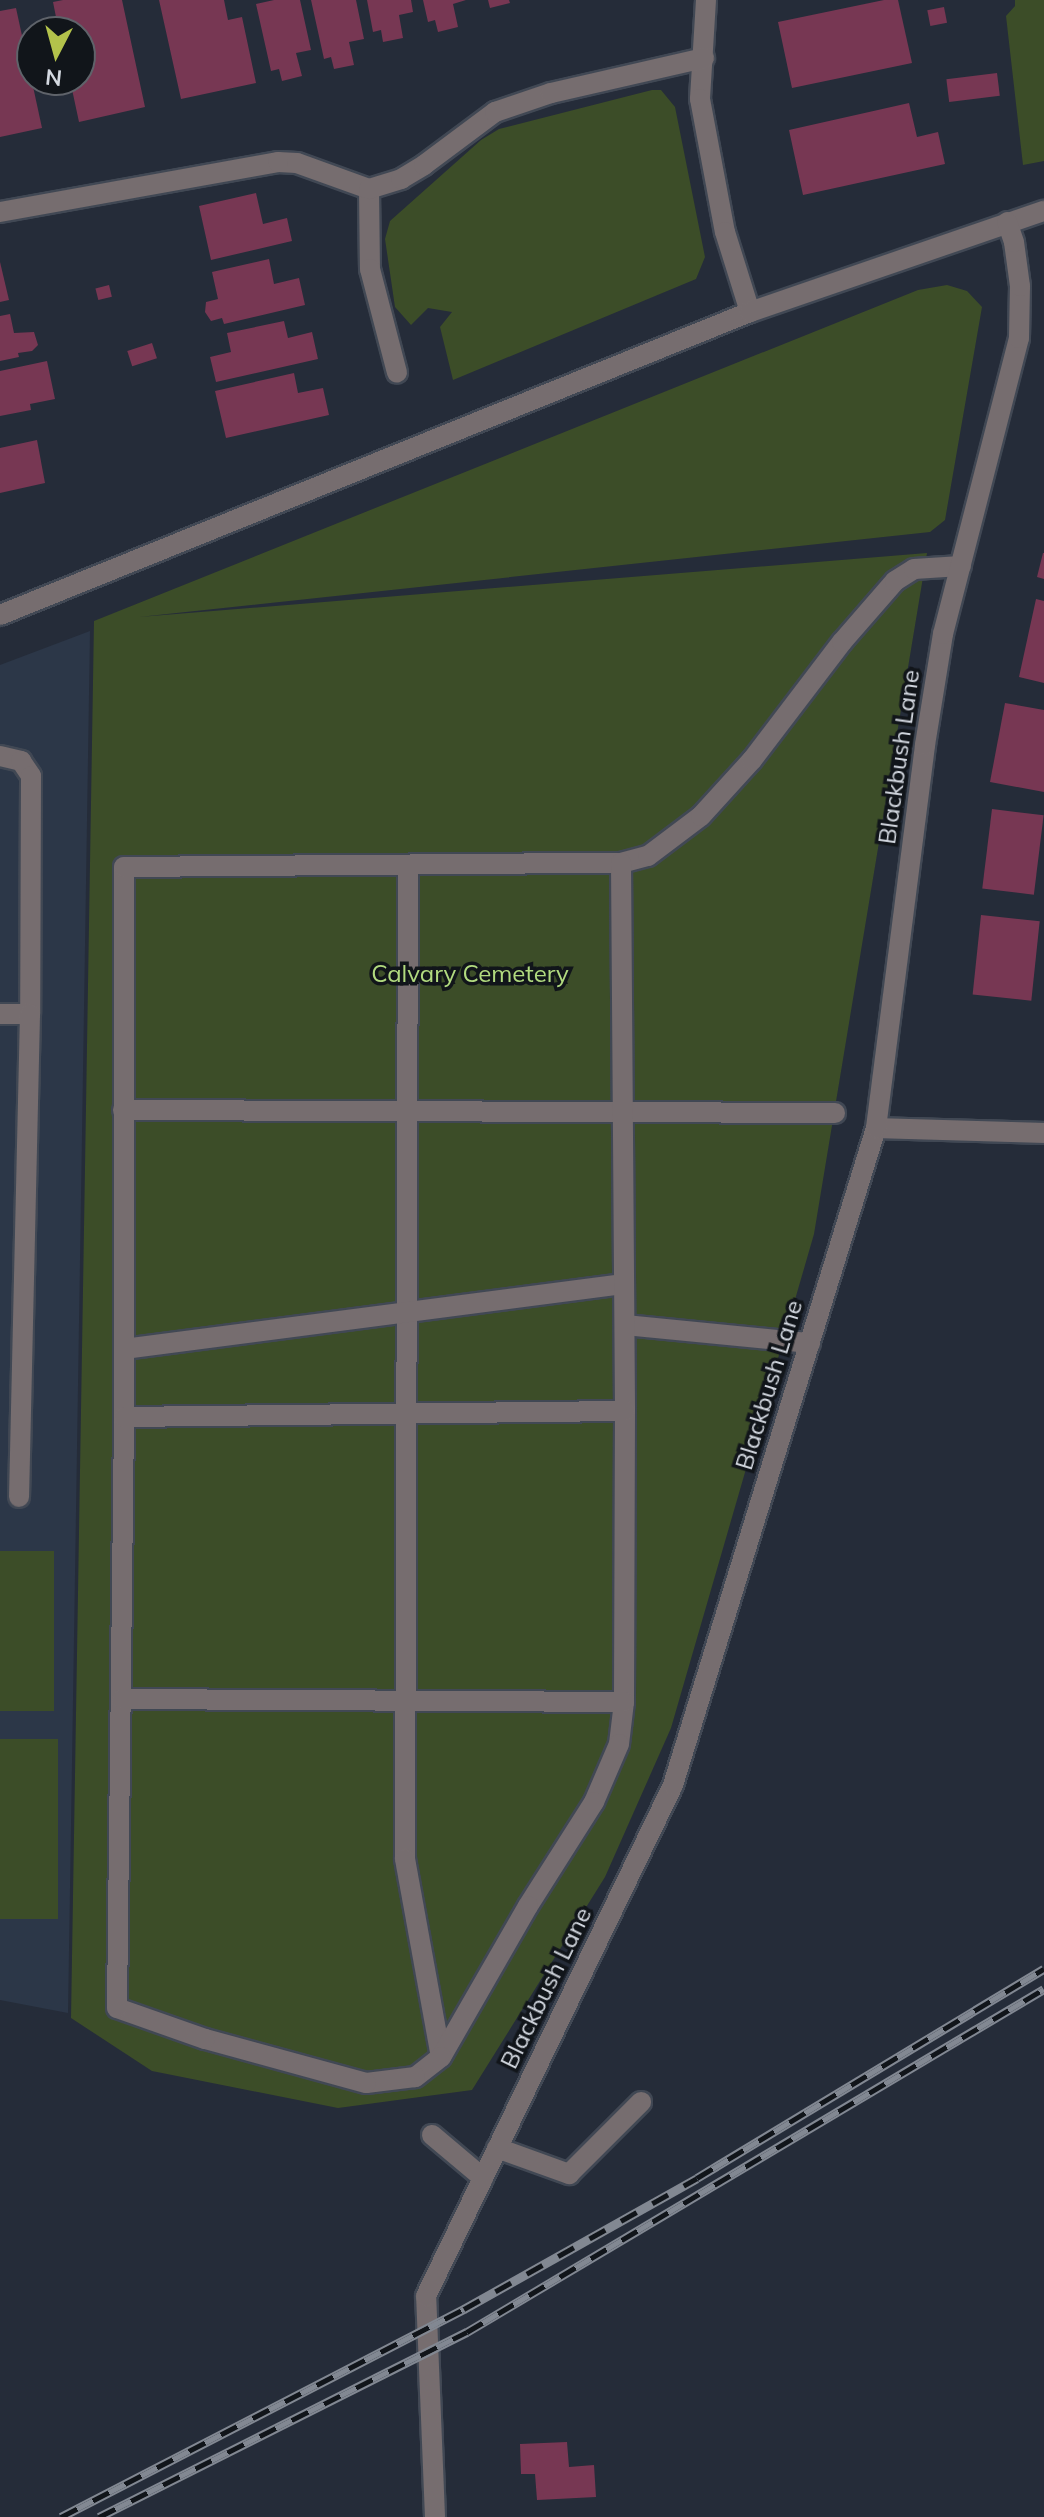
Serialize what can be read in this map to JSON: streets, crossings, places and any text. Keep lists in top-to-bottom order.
{
  "streets": {
    "street": ["Blackbush Lane"]
  },
  "parks": ["Calvary Cemetery"],
  "north": "bottom"
}
